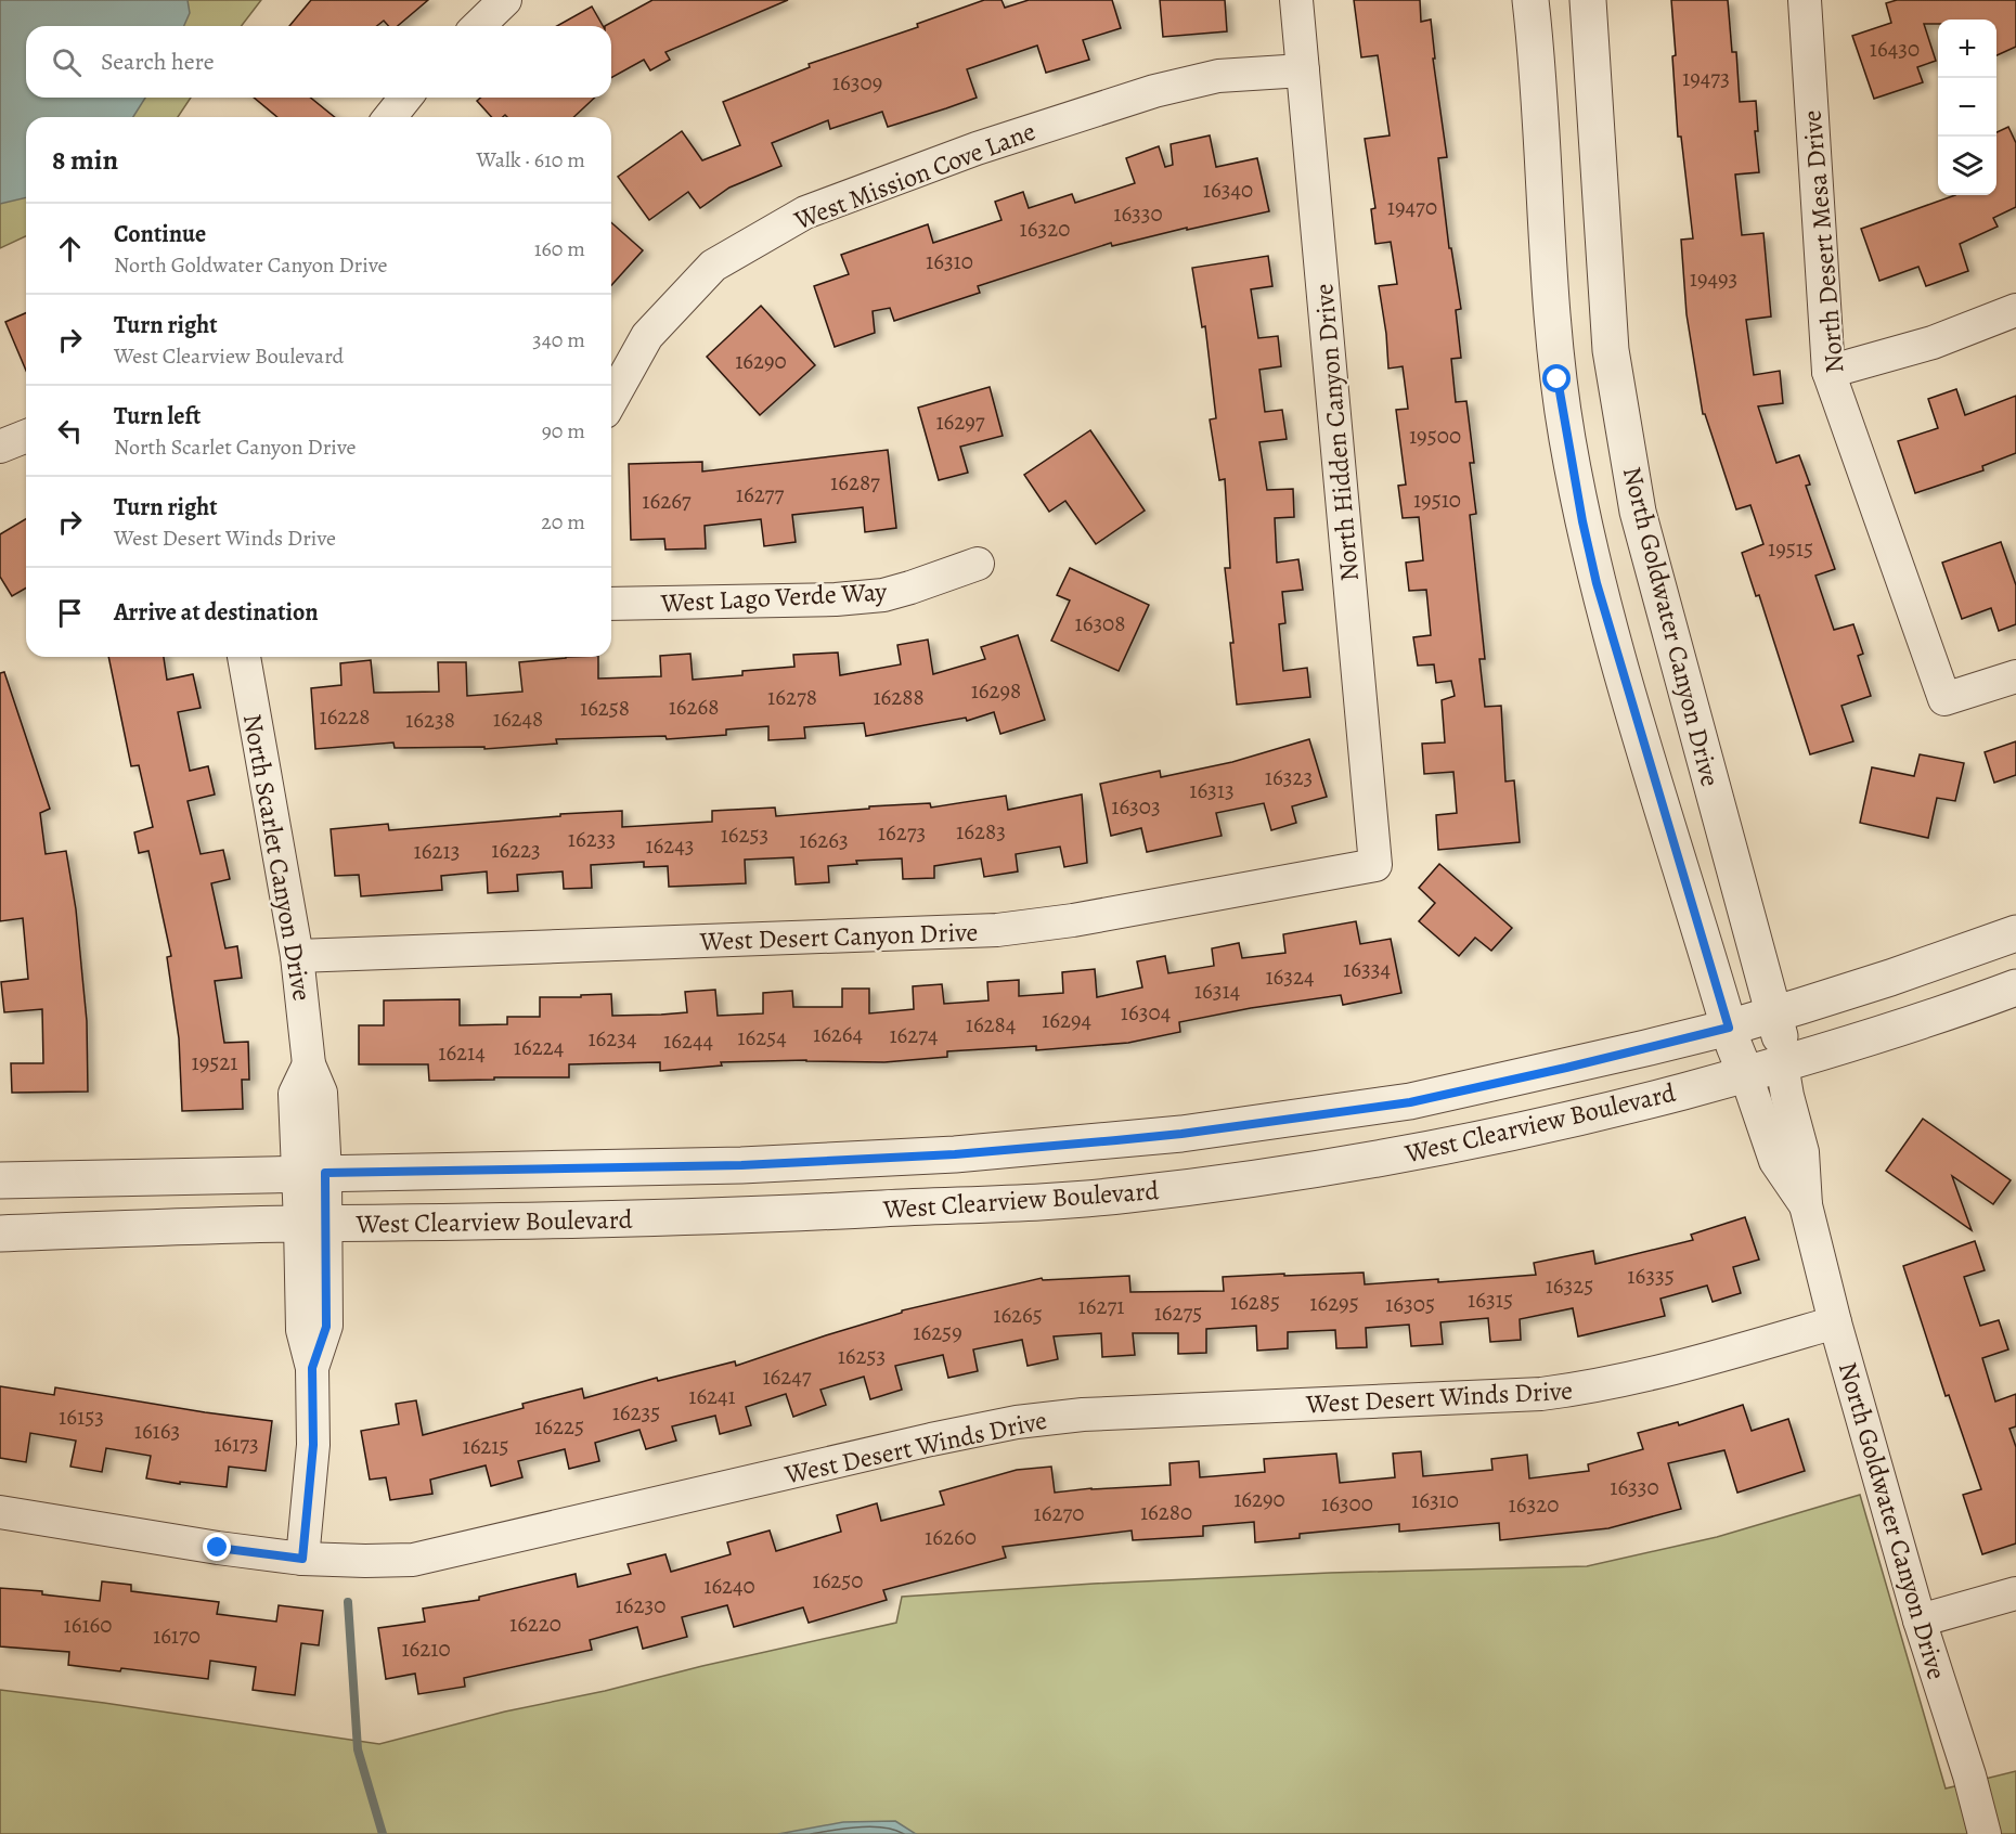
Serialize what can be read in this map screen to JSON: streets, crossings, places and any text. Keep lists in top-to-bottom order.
{
  "streets": {
    "street": [
      "West Mission Cove Lane",
      "North Desert Mesa Drive",
      "North Hidden Canyon Drive",
      "West Lago Verde Way",
      "North Goldwater Canyon Drive",
      "North Scarlet Canyon Drive",
      "West Desert Canyon Drive",
      "West Clearview Boulevard",
      "West Desert Winds Drive"
    ]
  },
  "crossings": [
    ["West Mission Cove Lane", "North Hidden Canyon Drive"],
    ["North Hidden Canyon Drive", "West Desert Canyon Drive"],
    ["North Goldwater Canyon Drive", "West Clearview Boulevard"],
    ["North Goldwater Canyon Drive", "West Desert Winds Drive"],
    ["North Scarlet Canyon Drive", "West Desert Canyon Drive"],
    ["North Scarlet Canyon Drive", "West Clearview Boulevard"],
    ["North Scarlet Canyon Drive", "West Desert Winds Drive"]
  ],
  "house_numbers": [
    "16430",
    "19473",
    "16309",
    "16340",
    "19470",
    "16330",
    "16320",
    "16310",
    "19493",
    "16290",
    "16297",
    "19500",
    "16287",
    "16277",
    "19510",
    "16267",
    "19515",
    "16308",
    "16298",
    "16278",
    "16288",
    "16268",
    "16258",
    "16228",
    "16248",
    "16238",
    "16323",
    "16313",
    "16303",
    "16283",
    "16273",
    "16253",
    "16233",
    "16263",
    "16243",
    "16223",
    "16213",
    "16334",
    "16324",
    "16314",
    "16304",
    "16294",
    "16284",
    "16264",
    "16274",
    "16254",
    "16234",
    "16244",
    "16224",
    "16214",
    "19521",
    "16335",
    "16325",
    "16315",
    "16285",
    "16295",
    "16305",
    "16271",
    "16275",
    "16265",
    "16259",
    "16253",
    "16247",
    "16241",
    "16235",
    "16153",
    "16225",
    "16163",
    "16173",
    "16215",
    "16330",
    "16290",
    "16310",
    "16300",
    "16320",
    "16280",
    "16270",
    "16260",
    "16250",
    "16240",
    "16230",
    "16220",
    "16160",
    "16170",
    "16210"
  ],
  "page": {
    "map_buttons": ["+", "−"],
    "search": "Search here",
    "heading": ["8 min", "Walk · 610 m"],
    "list": [
      ["Continue", "North Goldwater Canyon Drive", "160 m"],
      ["Turn right", "West Clearview Boulevard", "340 m"],
      ["Turn left", "North Scarlet Canyon Drive", "90 m"],
      ["Turn right", "West Desert Winds Drive", "20 m"],
      "Arrive at destination"
    ]
  }
}
